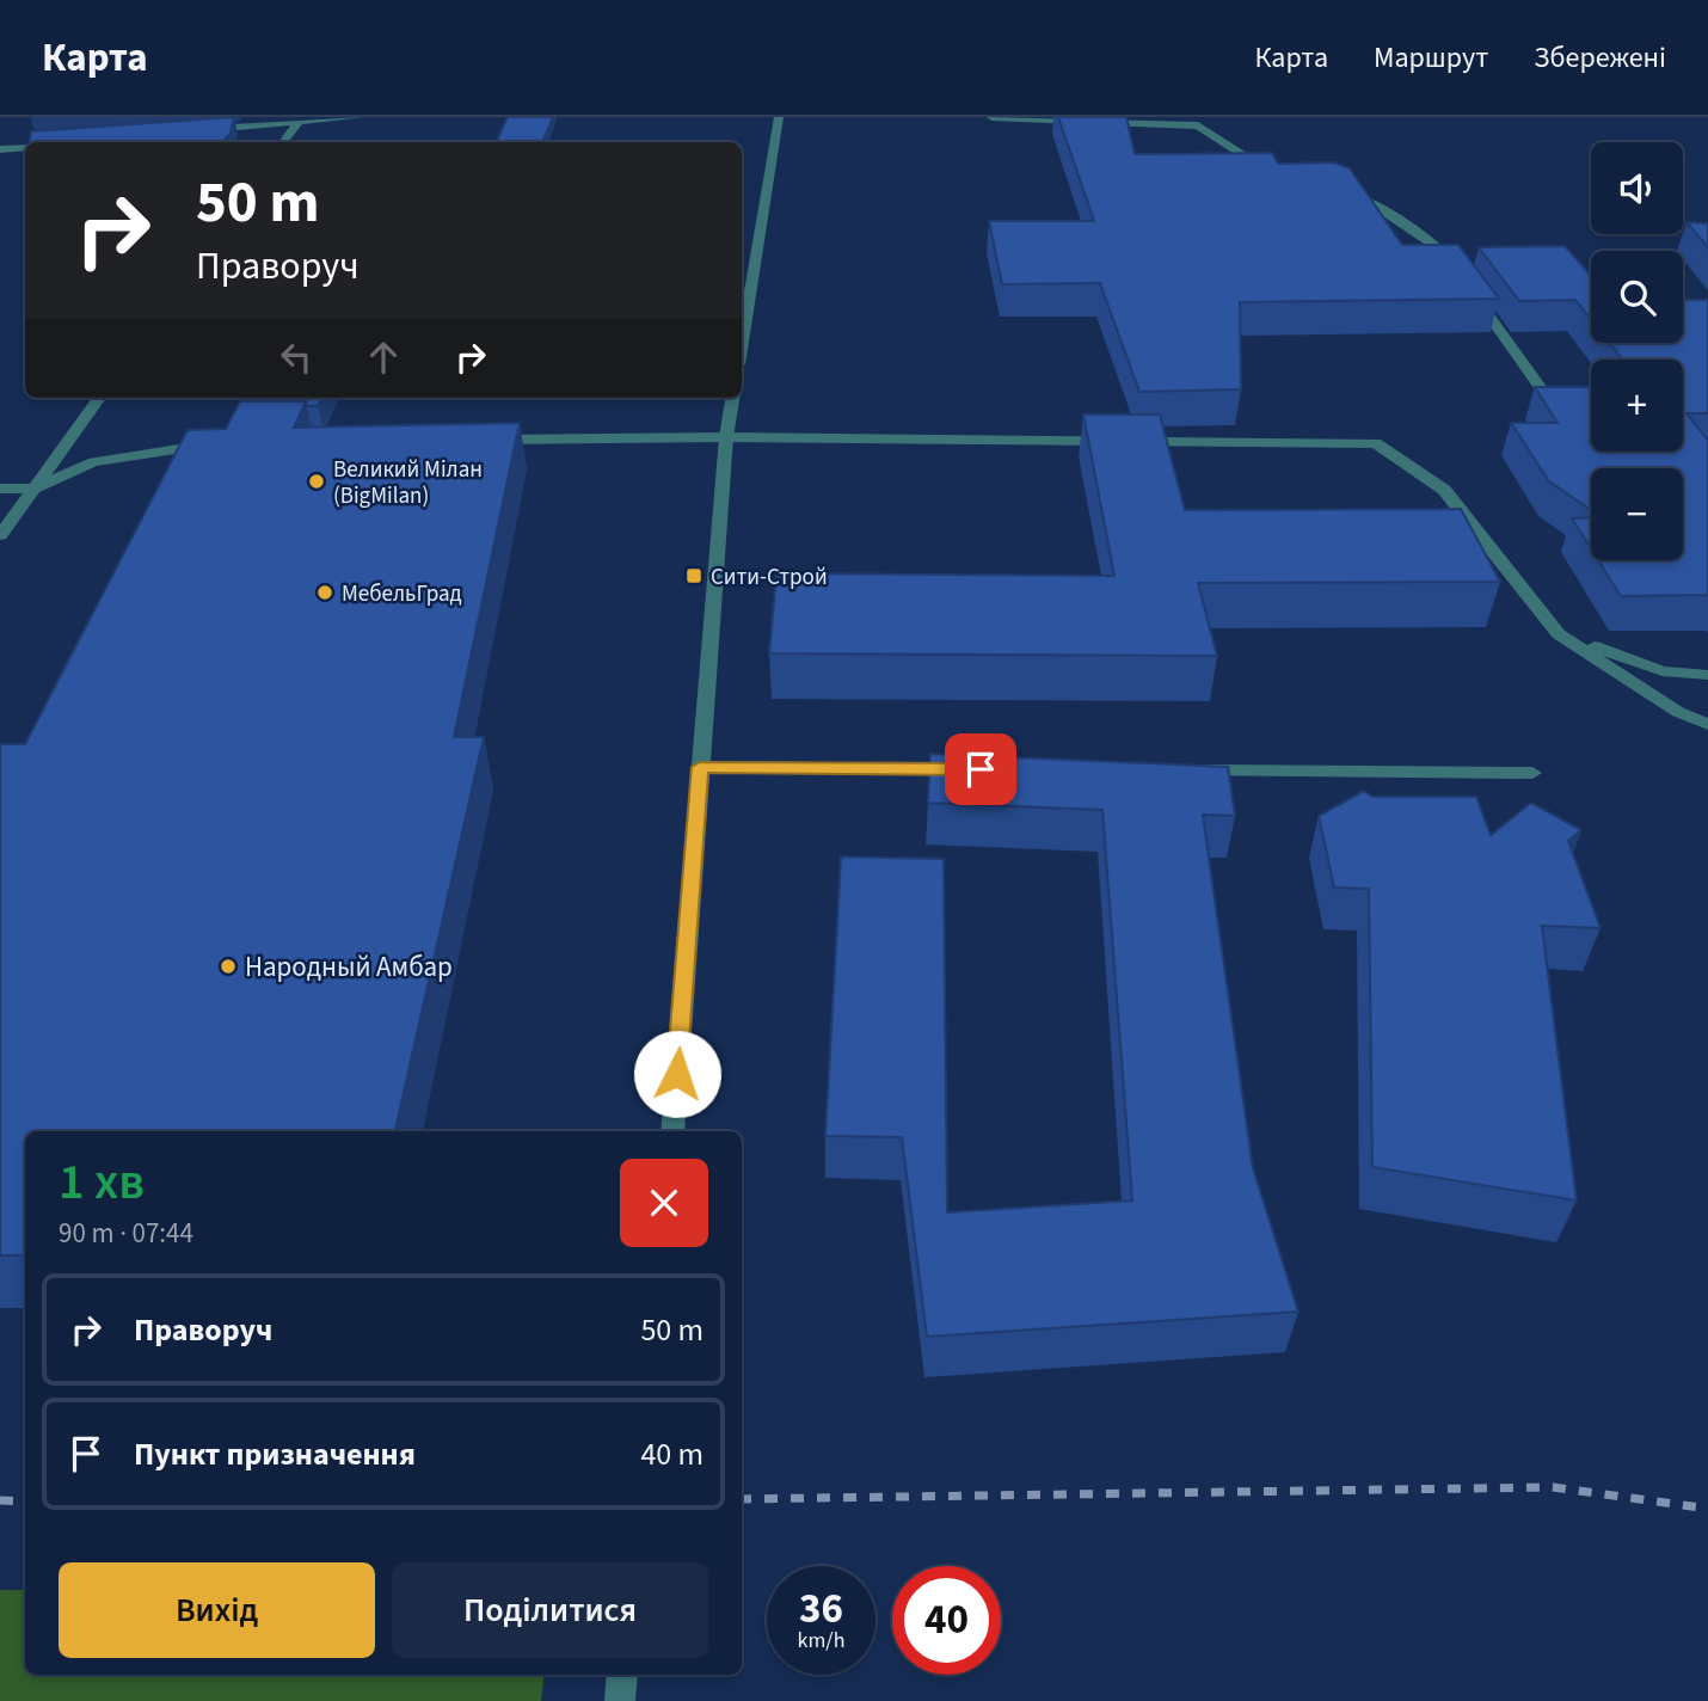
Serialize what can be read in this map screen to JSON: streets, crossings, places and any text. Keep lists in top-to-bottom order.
{
  "places": {
    "other": ["Великий Мілан (BigMilan)", "МебельГрад", "Народный Амбар"],
    "transit": ["Сити-Строй"]
  },
  "page": {
    "header": "Карта",
    "nav": ["Карта", "Маршрут", "Збережені"],
    "map_buttons": ["+", "−"],
    "turn": ["50 m", "Праворуч"],
    "heading": ["1 хв", "90 m · 07:44"],
    "list": [
      {
        "name": "Праворуч",
        "value": "50 m"
      },
      {
        "name": "Пункт призначення",
        "value": "40 m"
      }
    ],
    "buttons": ["Вихід", "Поділитися"],
    "speed": "36 km/h",
    "limit": "40"
  }
}
